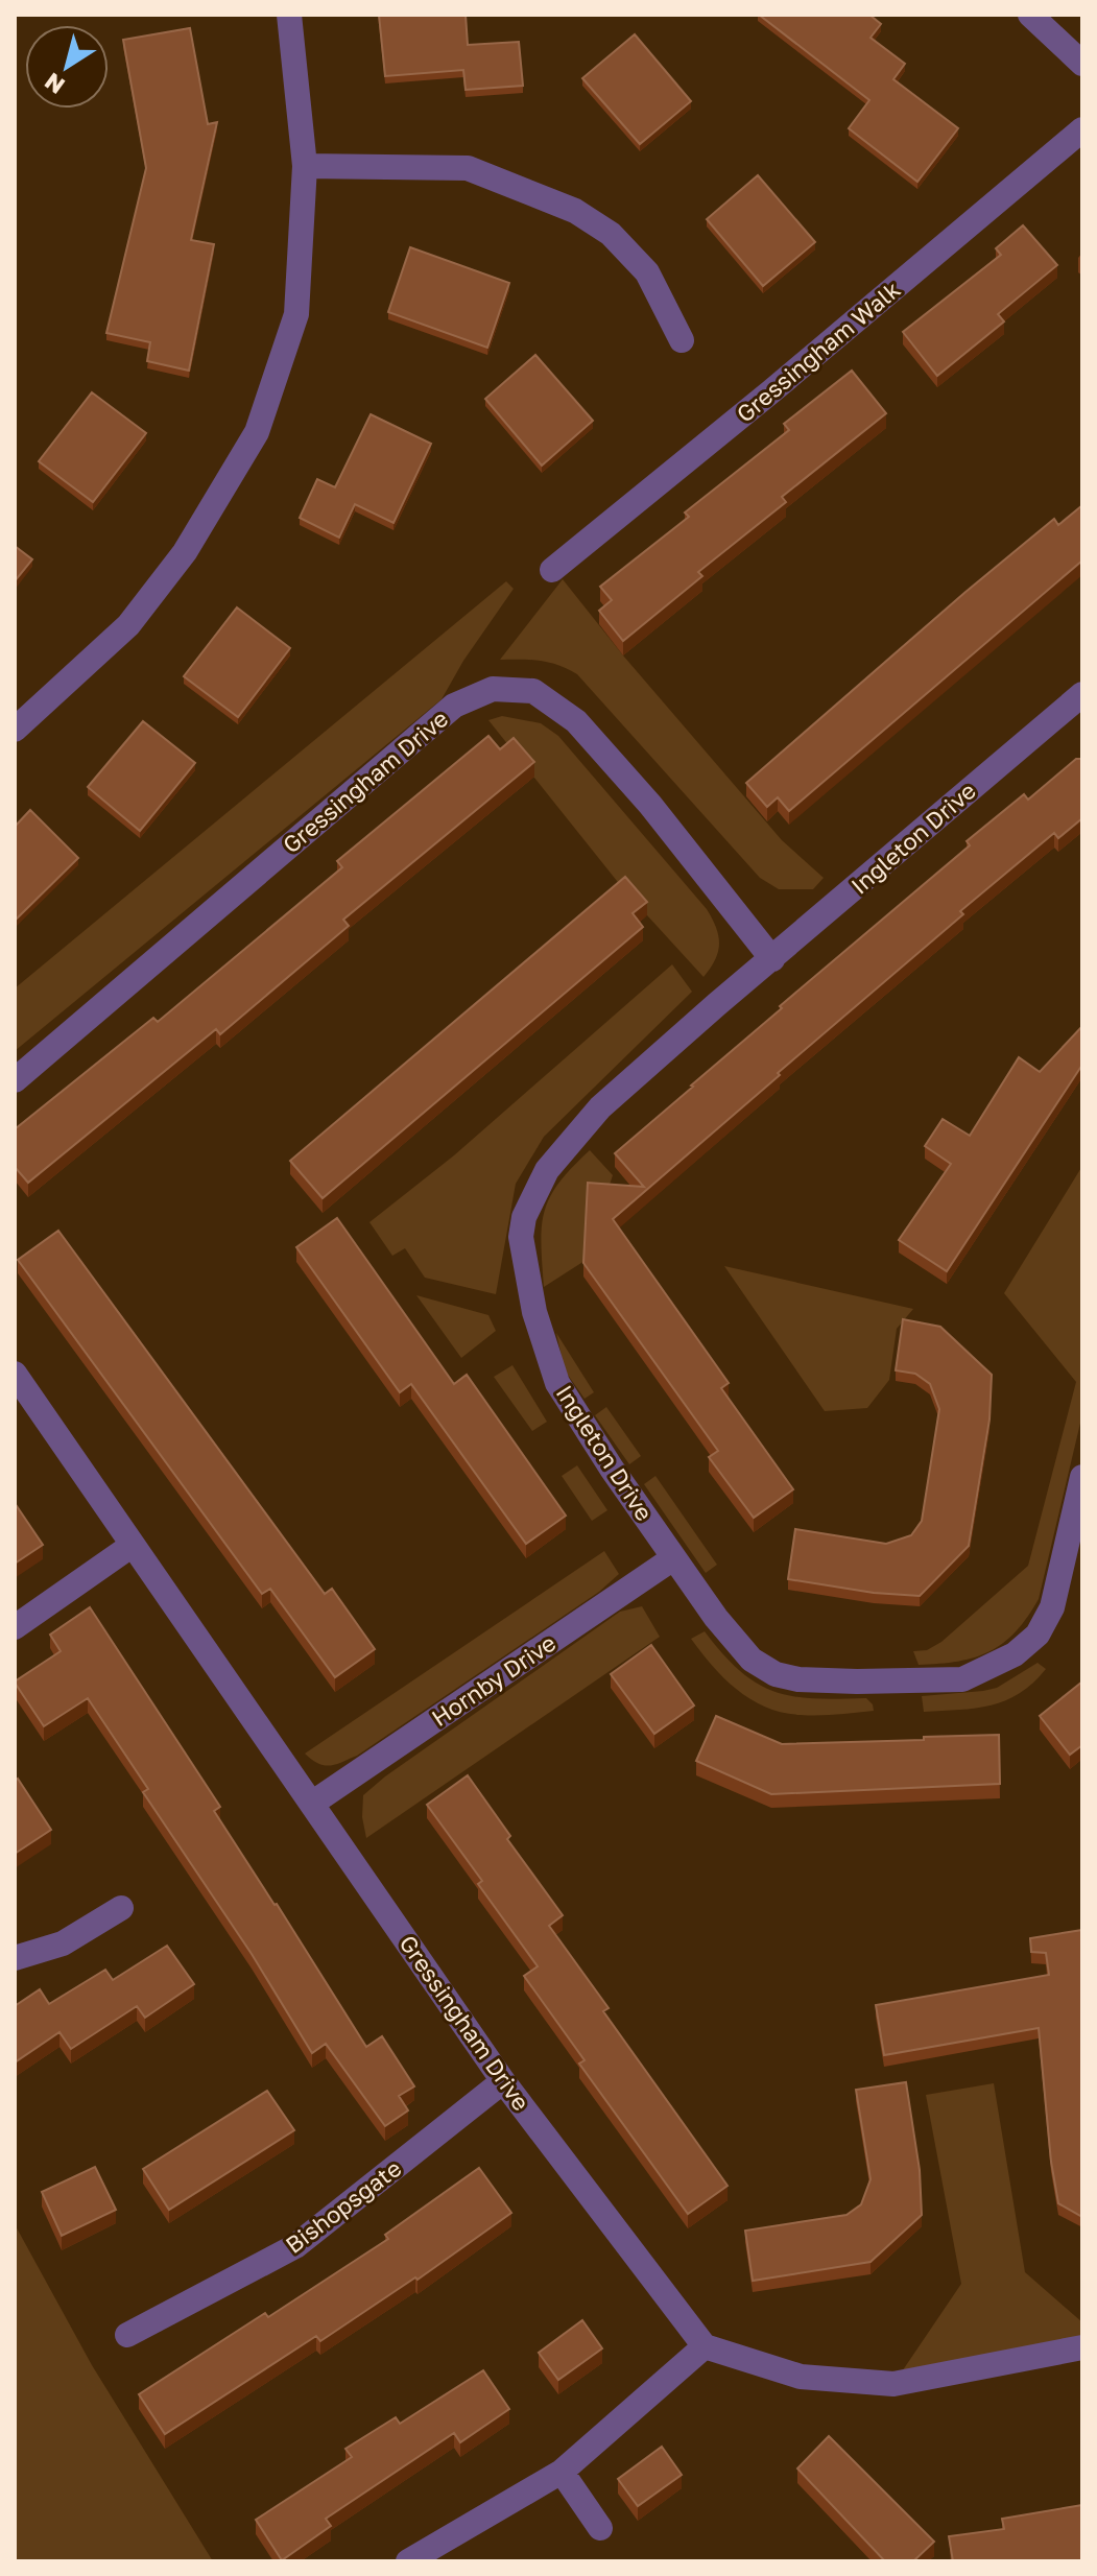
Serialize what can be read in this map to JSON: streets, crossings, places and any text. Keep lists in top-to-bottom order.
{
  "streets": {
    "street": [
      "Gressingham Walk",
      "Gressingham Drive",
      "Ingleton Drive",
      "Hornby Drive",
      "Bishopsgate"
    ]
  },
  "crossings": [
    ["Gressingham Drive", "Ingleton Drive"],
    ["Gressingham Drive", "Hornby Drive"],
    ["Gressingham Drive", "Bishopsgate"],
    ["Ingleton Drive", "Hornby Drive"]
  ],
  "north": "bottom left"
}
